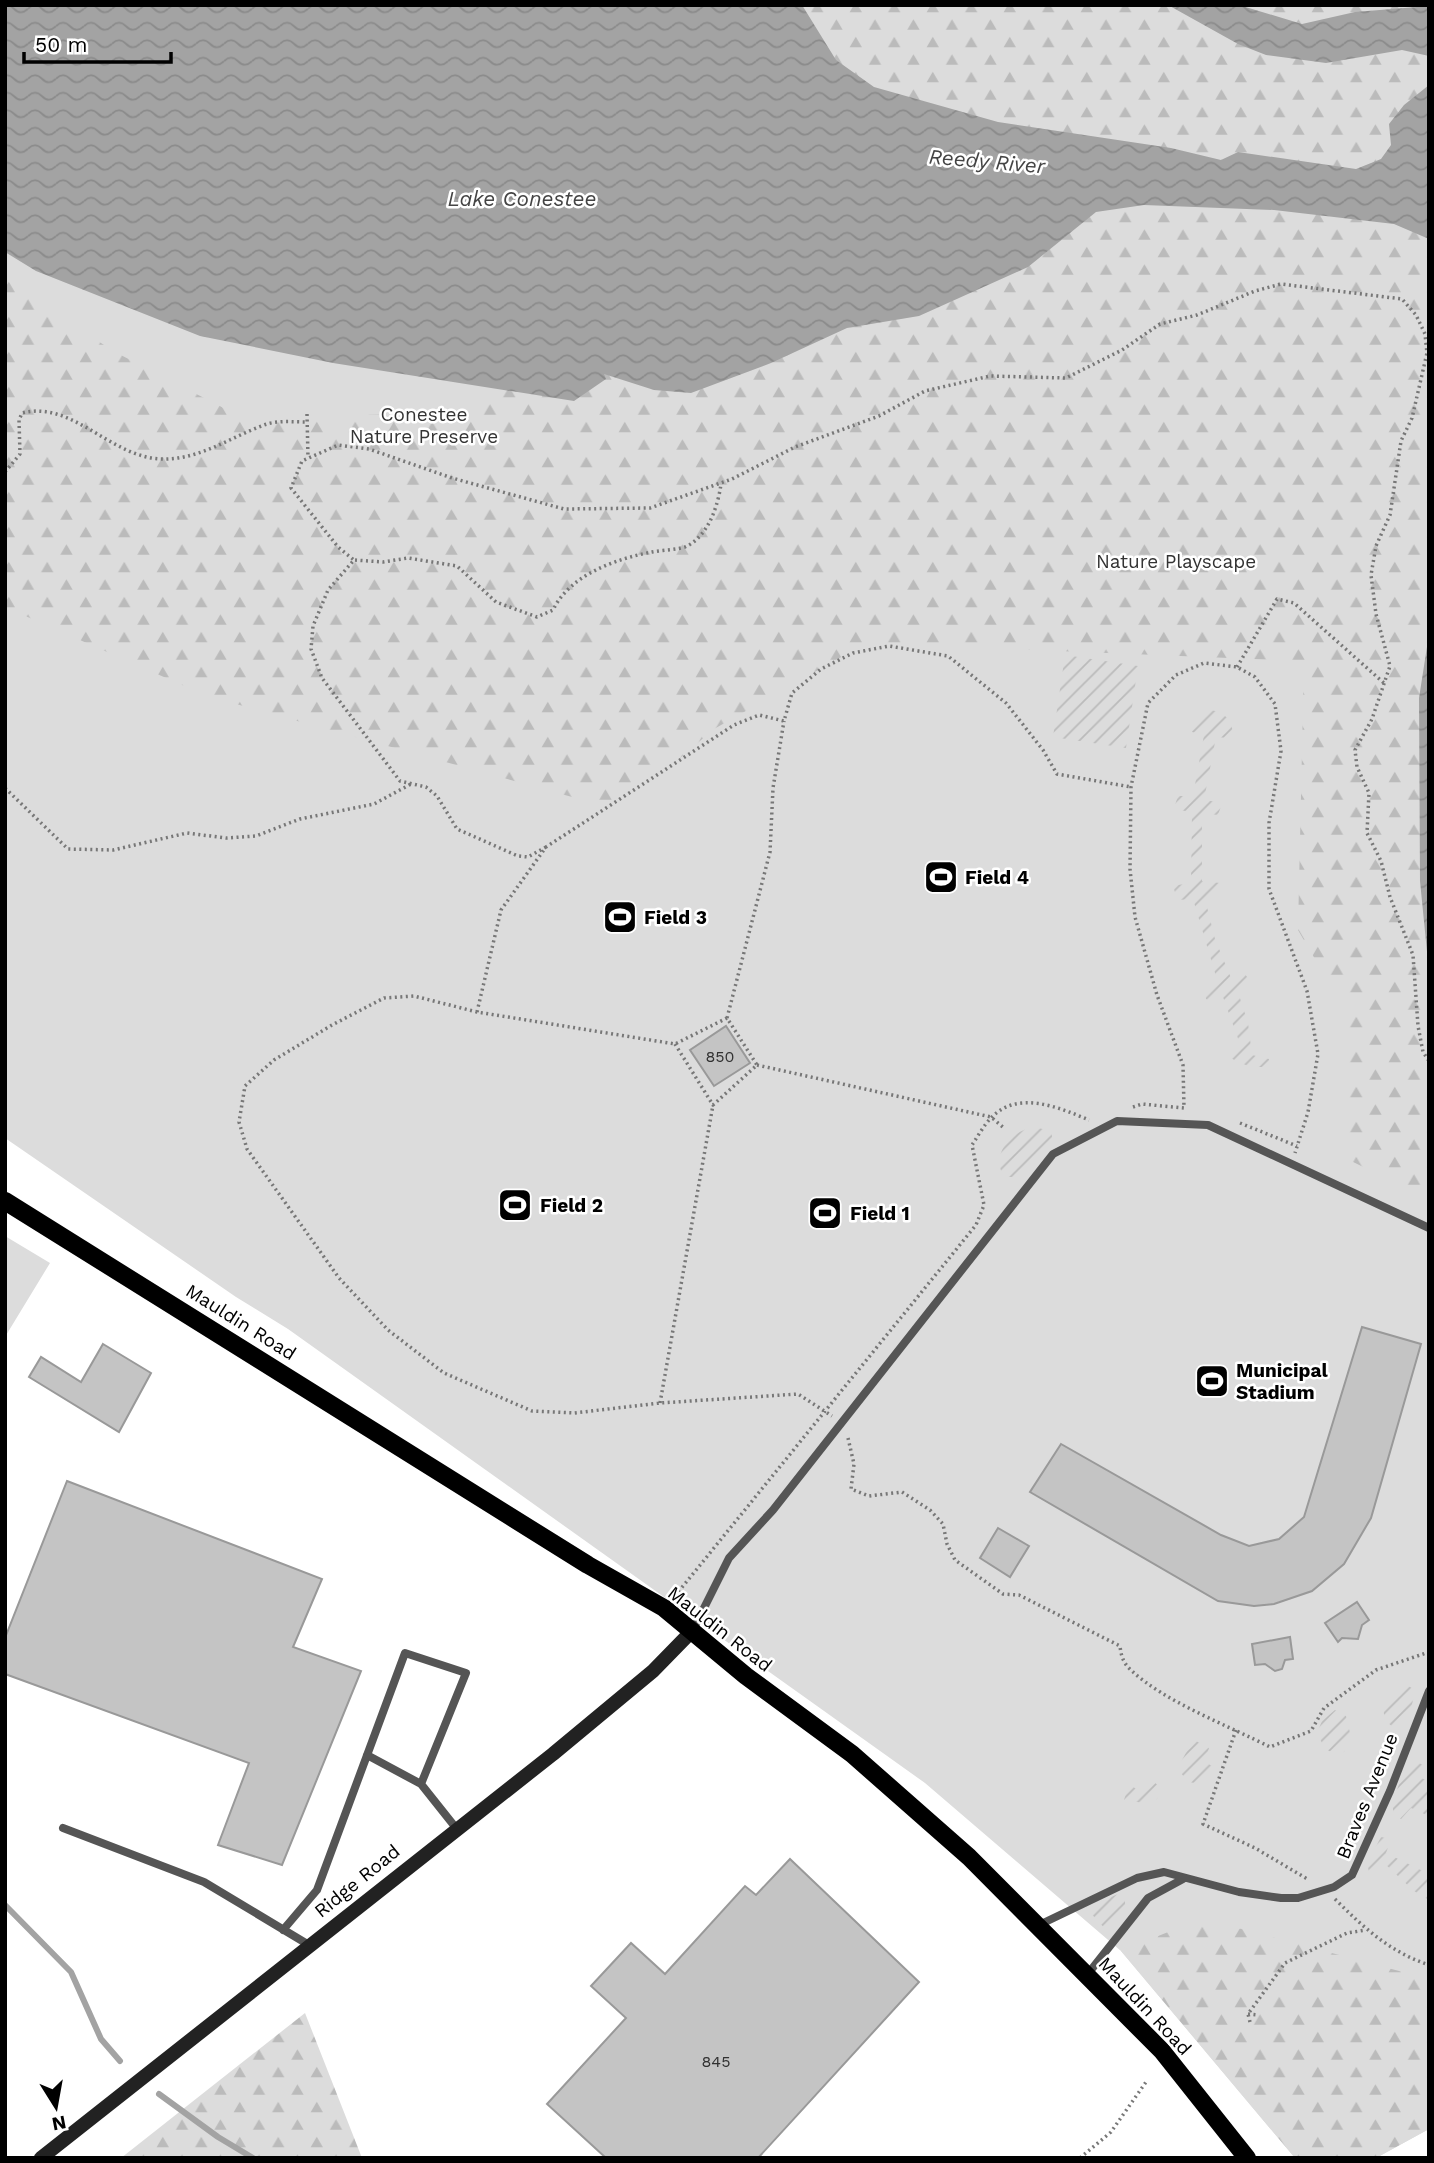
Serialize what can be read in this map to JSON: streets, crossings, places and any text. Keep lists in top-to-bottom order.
{
  "streets": {
    "main road": ["Mauldin Road"],
    "street": ["Ridge Road"],
    "lane": ["Braves Avenue"]
  },
  "crossings": [
    ["Mauldin Road", "Braves Avenue"],
    ["Mauldin Road", "Ridge Road"]
  ],
  "water": ["Reedy River", "Lake Conestee"],
  "parks": ["Conestee Nature Preserve", "Nature Playscape"],
  "places": {
    "sports": [
      "Field 4",
      "Field 3",
      "Field 2",
      "Field 1",
      "Municipal Stadium"
    ]
  },
  "house_numbers": ["850", "845"],
  "scale_bar": "50 m",
  "north": "bottom"
}
